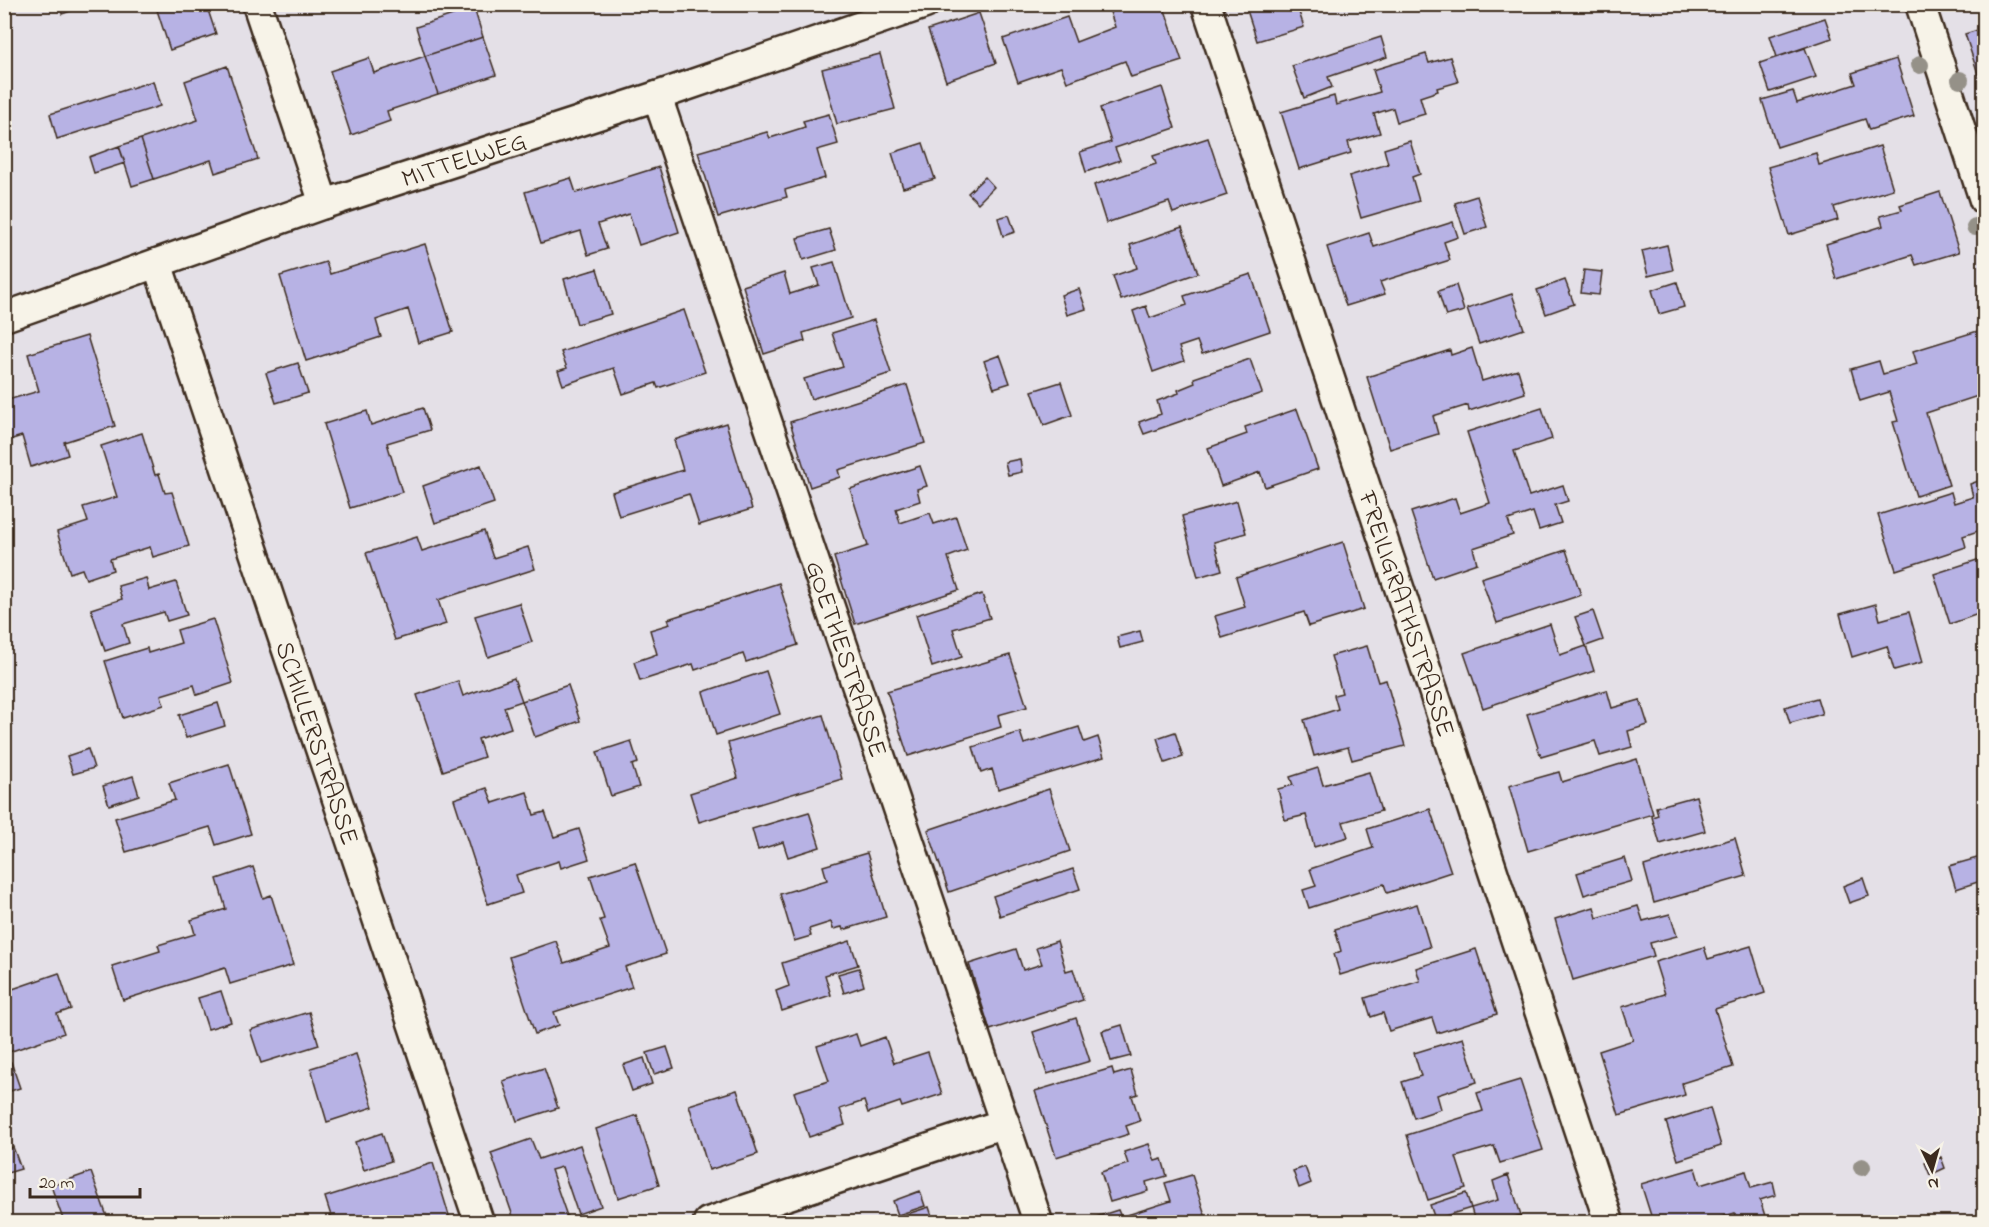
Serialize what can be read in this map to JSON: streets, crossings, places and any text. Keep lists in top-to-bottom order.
{
  "streets": {
    "street": [
      "MITTELWEG",
      "FREILIGRATHSTRASSE",
      "GOETHESTRASSE",
      "SCHILLERSTRASSE"
    ]
  },
  "crossings": [
    ["MITTELWEG", "GOETHESTRASSE"],
    ["MITTELWEG", "SCHILLERSTRASSE"]
  ],
  "scale_bar": "20 m",
  "north": "bottom"
}
